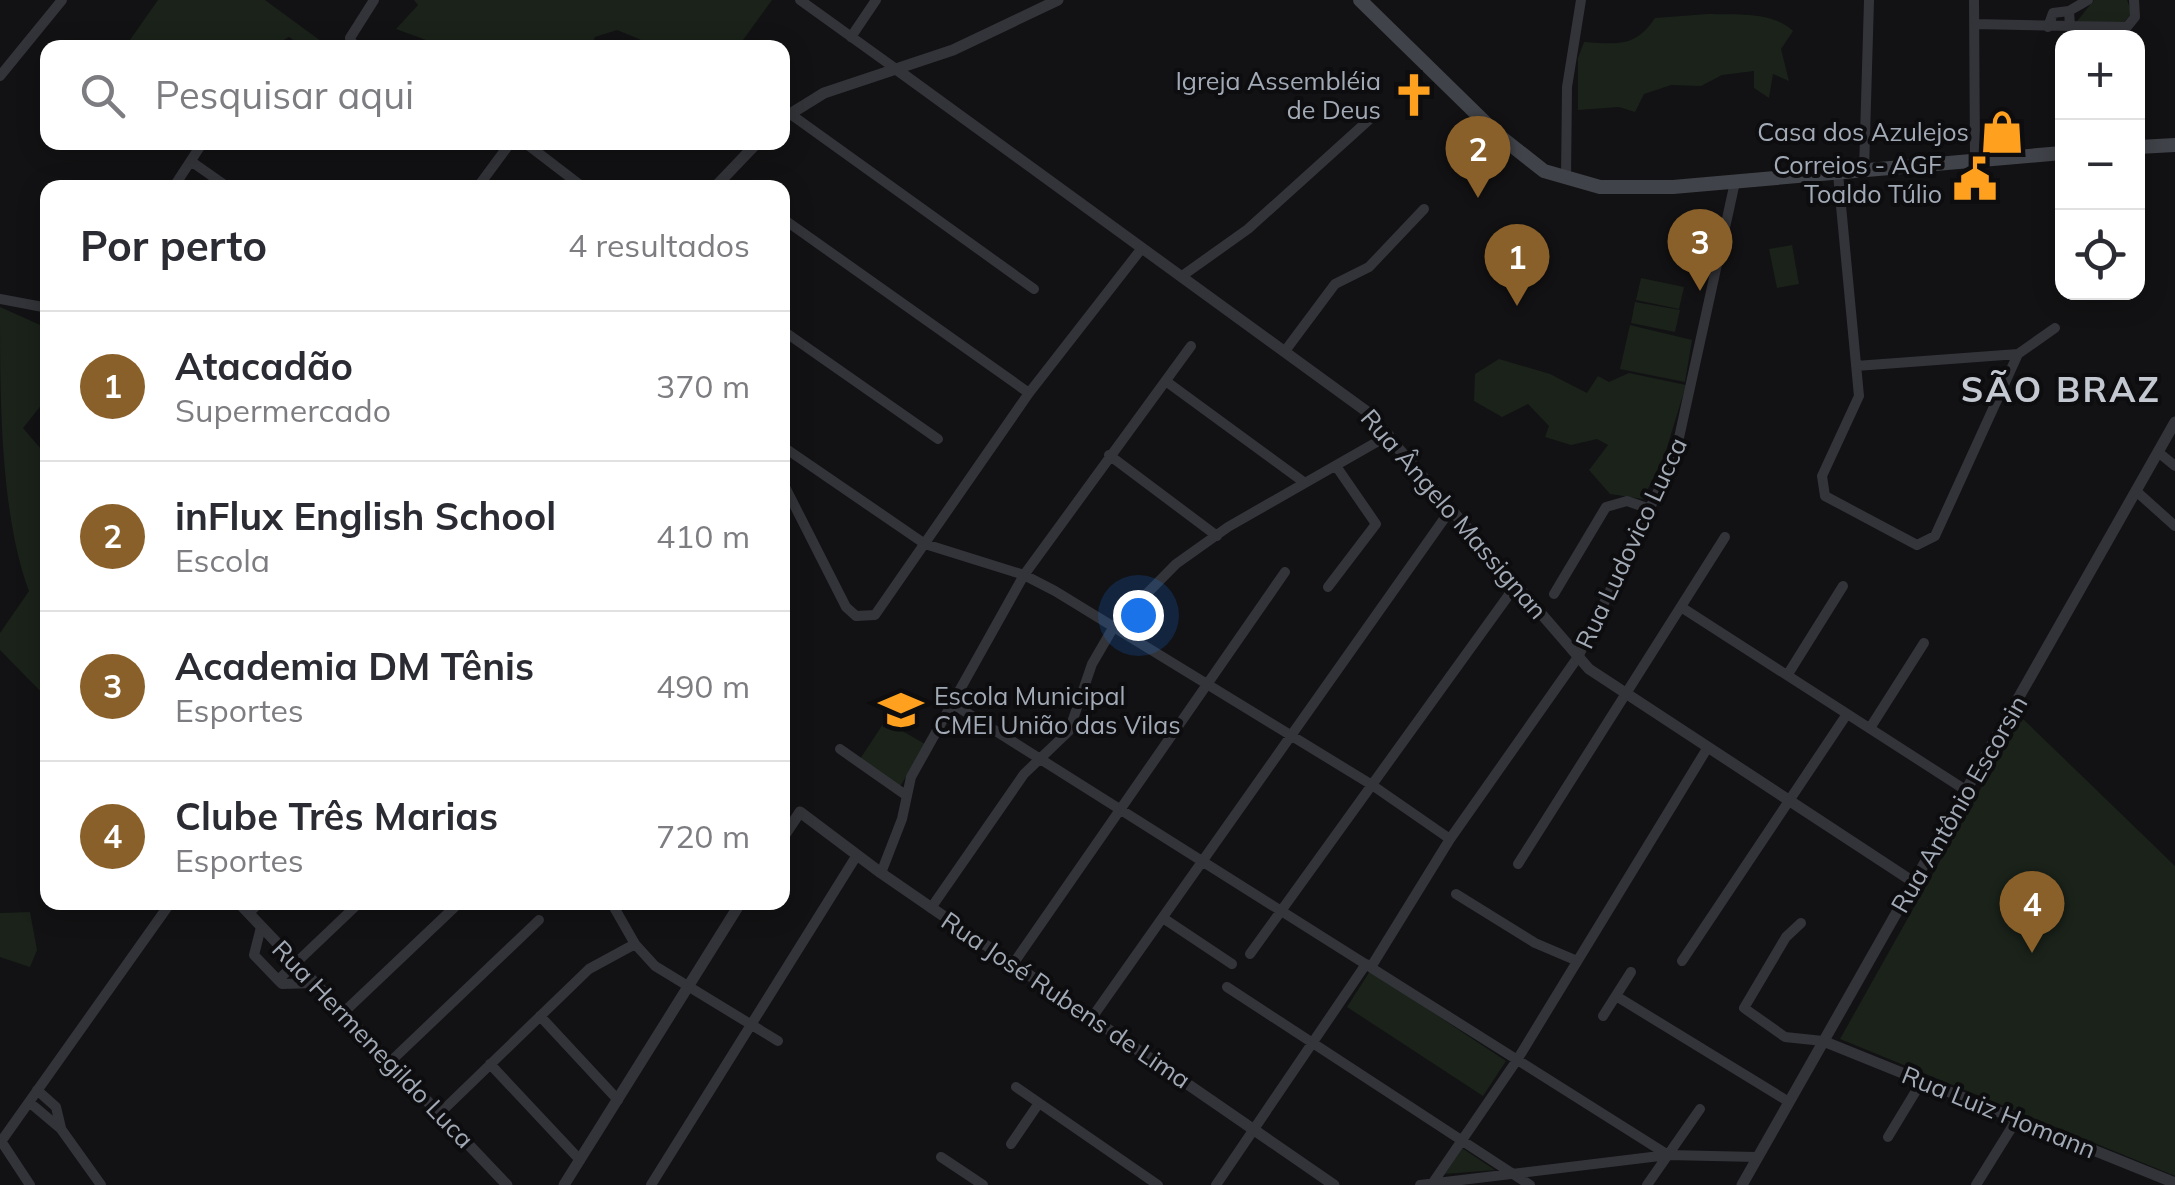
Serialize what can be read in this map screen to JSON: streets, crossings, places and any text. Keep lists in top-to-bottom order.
{
  "streets": {
    "street": [
      "Rua Ângelo Massignan",
      "Rua Ludovico Lucca",
      "Rua Antônio Escorsin",
      "Rua José Rubens de Lima",
      "Rua Hermenegildo Luca",
      "Rua Luiz Homann"
    ]
  },
  "crossings": [
    ["Rua Ângelo Massignan", "Rua Ludovico Lucca"],
    ["Rua Ângelo Massignan", "Rua Antônio Escorsin"],
    ["Rua Ludovico Lucca", "Rua José Rubens de Lima"],
    ["Rua Antônio Escorsin", "Rua Luiz Homann"]
  ],
  "districts": ["SÃO BRAZ"],
  "places": {
    "church": ["Igreja Assembléia de Deus"],
    "shop": ["Casa dos Azulejos"],
    "public building": ["Correios - AGF Toaldo Túlio"],
    "school or university": ["Escola Municipal CMEI União das Vilas"]
  },
  "page": {
    "map_buttons": ["+", "−"],
    "search": "Pesquisar aqui",
    "pins": [
      "2",
      "3",
      "1",
      "4"
    ],
    "heading": ["Por perto", "4 resultados"],
    "list": [
      {
        "mark": "1",
        "name": "Atacadão",
        "note": "Supermercado",
        "value": "370 m"
      },
      {
        "mark": "2",
        "name": "inFlux English School",
        "note": "Escola",
        "value": "410 m"
      },
      {
        "mark": "3",
        "name": "Academia DM Tênis",
        "note": "Esportes",
        "value": "490 m"
      },
      {
        "mark": "4",
        "name": "Clube Três Marias",
        "note": "Esportes",
        "value": "720 m"
      }
    ]
  }
}
